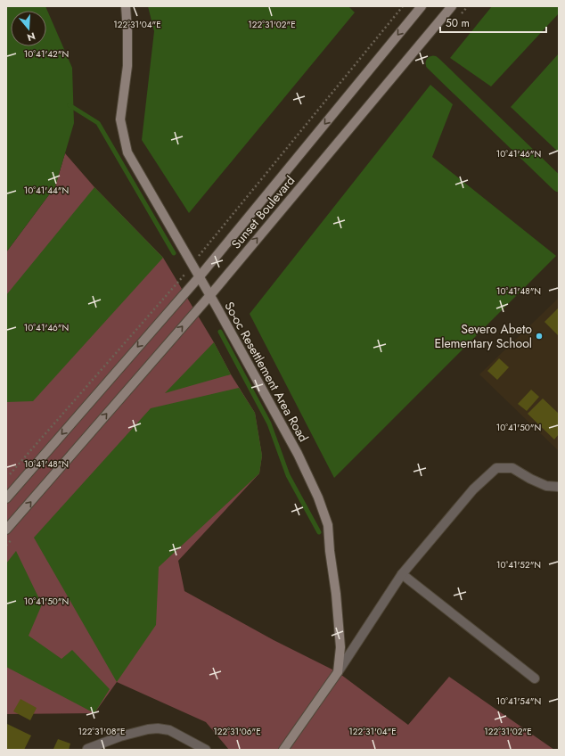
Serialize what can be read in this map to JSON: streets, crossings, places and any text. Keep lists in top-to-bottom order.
{
  "streets": {
    "main road": ["Sunset Boulevard", "So-oc Resettlement Area Road"]
  },
  "crossings": [
    ["Sunset Boulevard", "So-oc Resettlement Area Road"]
  ],
  "places": ["Severo Abeto Elementary School"],
  "scale_bar": "50 m",
  "north": "bottom",
  "coordinates": [
    "122°31'04\"E",
    "122°31'02\"E",
    "10°41'42\"N",
    "10°41'46\"N",
    "10°41'44\"N",
    "10°41'48\"N",
    "10°41'50\"N",
    "10°41'52\"N",
    "10°41'54\"N",
    "122°31'08\"E",
    "122°31'06\"E"
  ]
}
